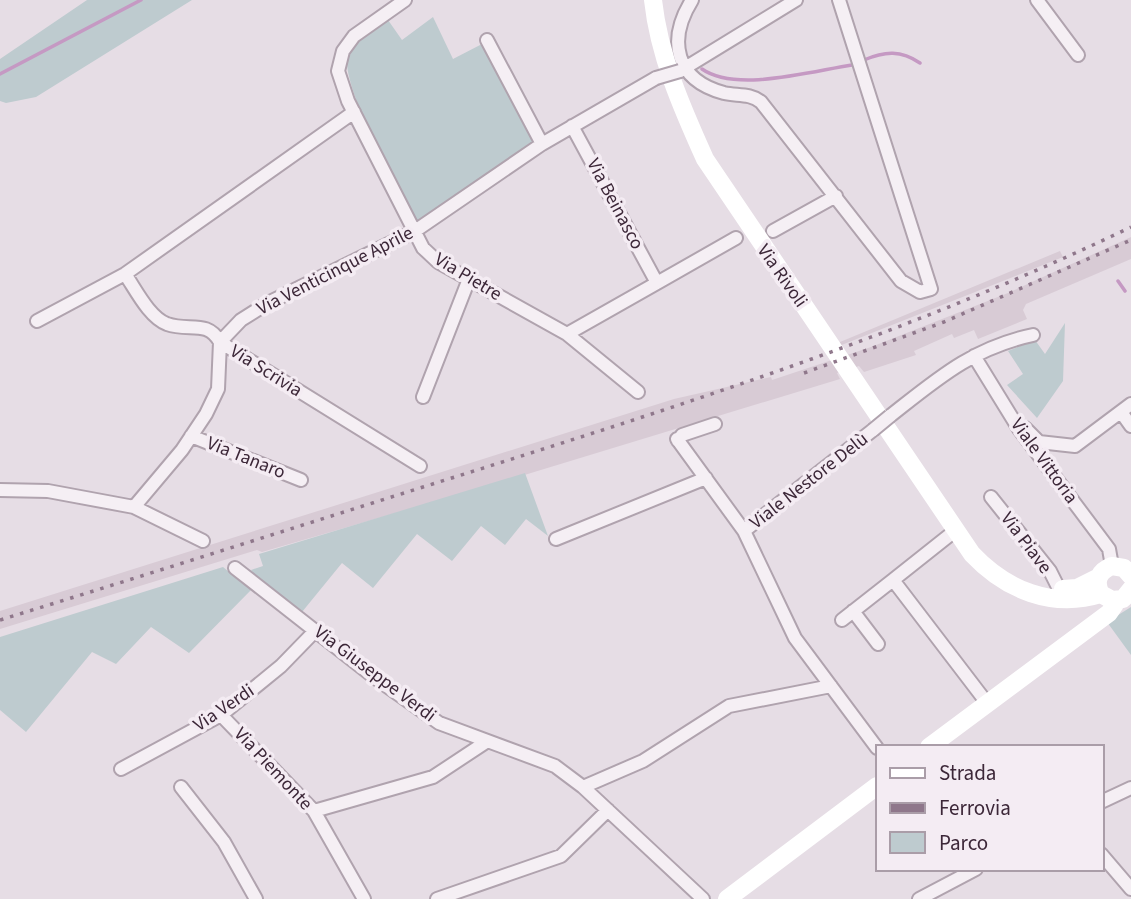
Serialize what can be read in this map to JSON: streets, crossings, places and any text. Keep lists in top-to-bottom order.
{
  "streets": {
    "street": [
      "Via Beinasco",
      "Via Venticinque Aprile",
      "Via Rivoli",
      "Via Pietre",
      "Via Scrivia",
      "Via Tanaro",
      "Viale Vittoria",
      "Viale Nestore Delù",
      "Via Piave",
      "Via Giuseppe Verdi",
      "Via Verdi",
      "Via Piemonte"
    ]
  },
  "crossings": [
    ["Via Beinasco", "Via Venticinque Aprile"],
    ["Via Venticinque Aprile", "Via Pietre"],
    ["Via Venticinque Aprile", "Via Scrivia"],
    ["Via Rivoli", "Viale Vittoria"],
    ["Via Rivoli", "Via Piave"],
    ["Viale Vittoria", "Viale Nestore Delù"],
    ["Via Giuseppe Verdi", "Via Verdi"],
    ["Via Verdi", "Via Piemonte"]
  ],
  "legend": ["Strada", "Ferrovia", "Parco"]
}
